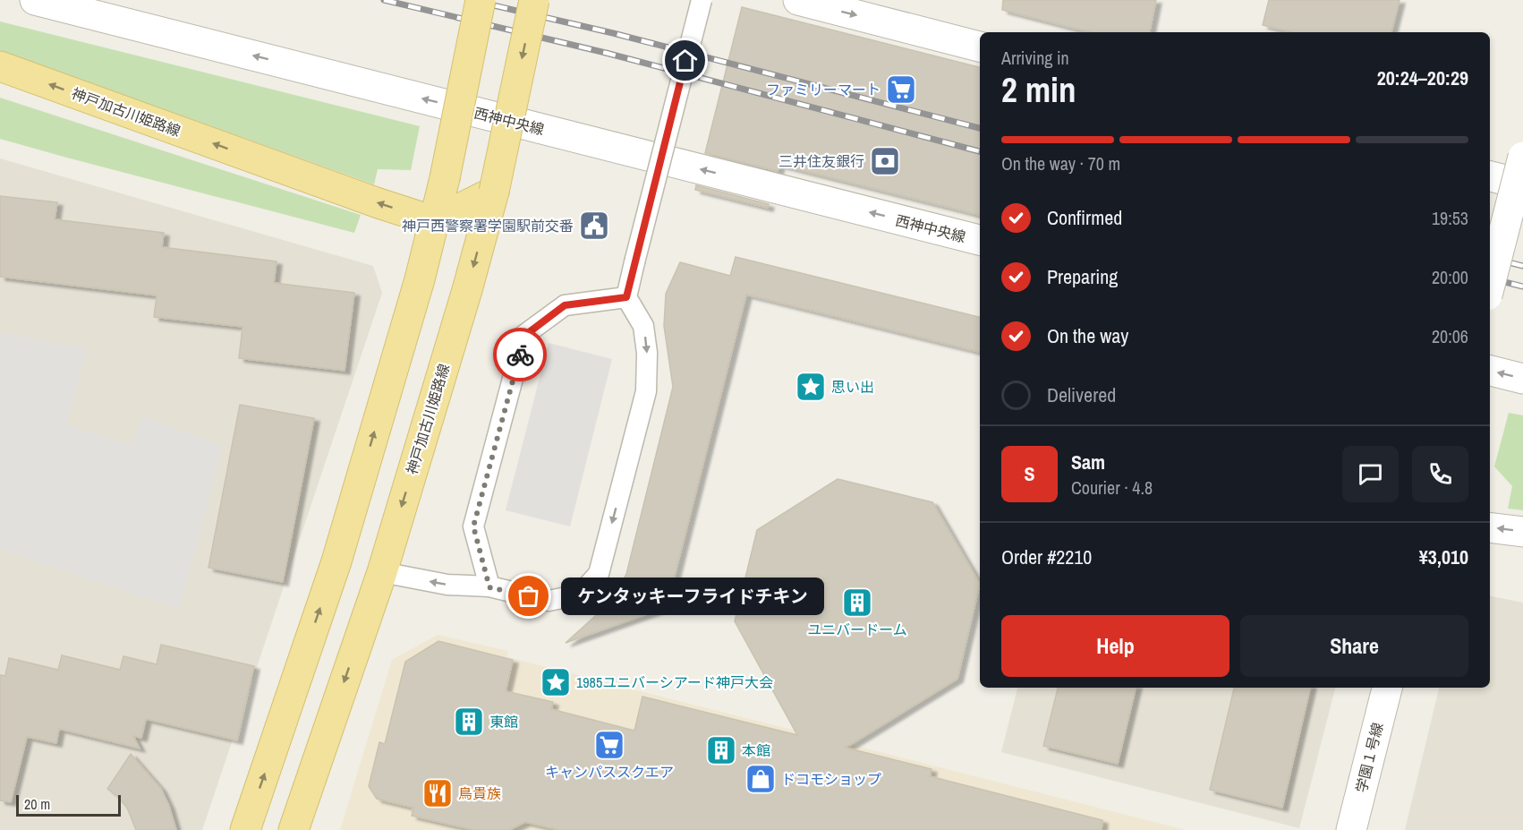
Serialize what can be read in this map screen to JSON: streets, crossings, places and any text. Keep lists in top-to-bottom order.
{
  "streets": {
    "main road": ["神戸加古川姫路線"],
    "street": ["西神中央線", "学園１号線"]
  },
  "one_way": ["西神中央線"],
  "places": {
    "supermarket": ["ファミリーマート", "キャンパススクエア"],
    "bank": ["三井住友銀行"],
    "public building": ["神戸西警察署学園駅前交番"],
    "place": ["思い出", "1985ユニバーシアード神戸大会"],
    "other": ["ケンタッキーフライドチキン"],
    "building": ["ユニバードーム", "東館", "本館"],
    "shop": ["ドコモショップ"],
    "restaurant": ["鳥貴族"]
  },
  "scale_bar": "20 m",
  "page": {
    "heading": ["2 min", "Arriving in", "20:24–20:29"],
    "panel": [
      "Sam",
      "Courier · 4.8",
      "Order #2210",
      "¥3,010"
    ],
    "bar": "On the way · 70 m",
    "list": [
      ["Confirmed", "19:53"],
      ["Preparing", "20:00"],
      ["On the way", "20:06"],
      "Delivered"
    ],
    "round": "S",
    "bubble": "ケンタッキーフライドチキン",
    "buttons": ["Help", "Share"],
    "scale": "20 m"
  }
}
